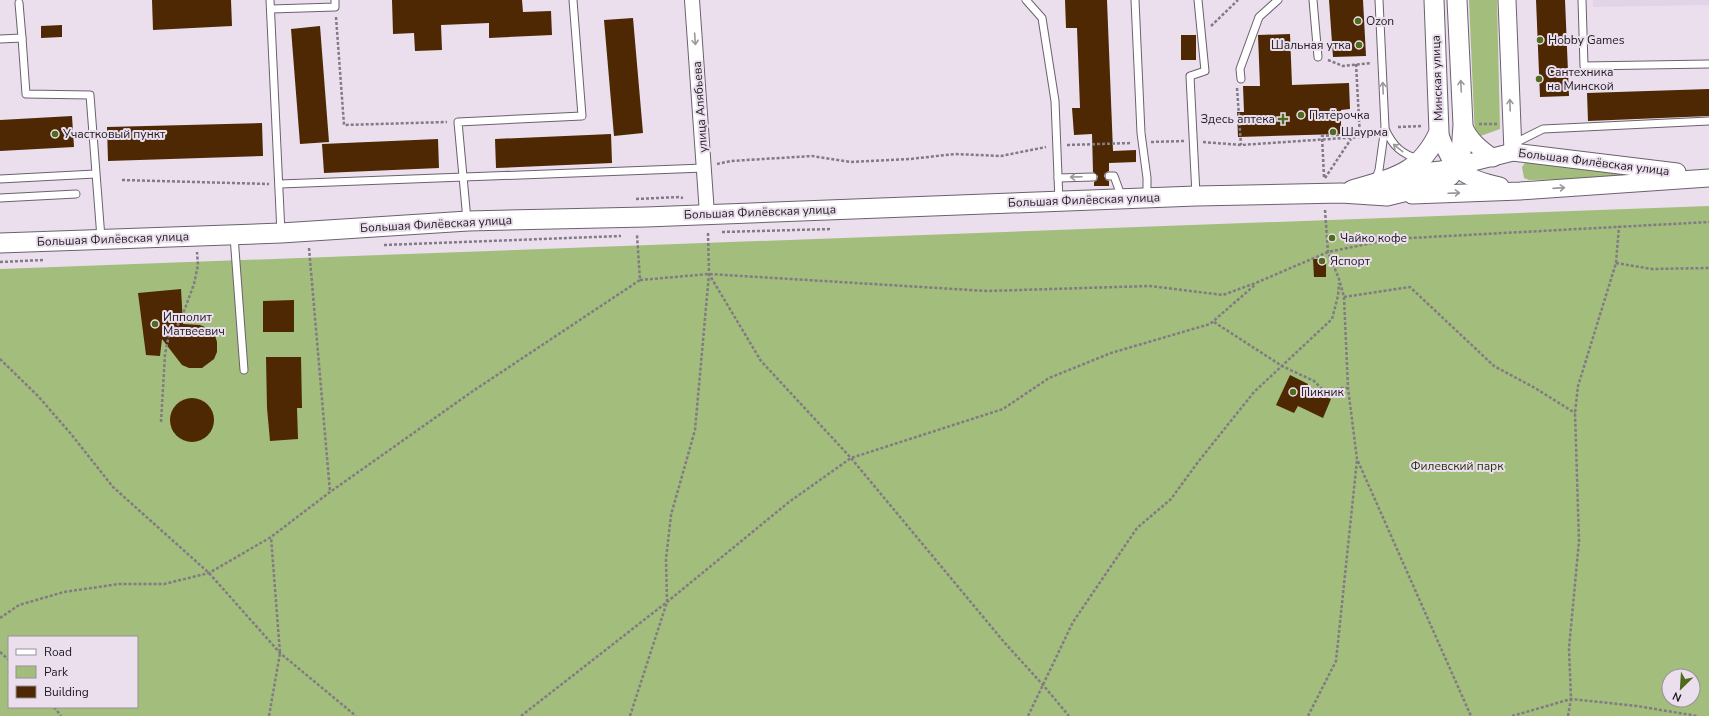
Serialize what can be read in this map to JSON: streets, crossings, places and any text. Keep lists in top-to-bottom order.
{
  "streets": {
    "main road": ["Минская улица", "Большая Филёвская улица"],
    "street": ["улица Алябьева"]
  },
  "crossings": [
    ["Минская улица", "Большая Филёвская улица"],
    ["улица Алябьева", "Большая Филёвская улица"]
  ],
  "one_way": ["улица Алябьева"],
  "parks": ["Филевский парк"],
  "places": {
    "other": [
      "Ozon",
      "Hobby Games",
      "Шальная утка",
      "Сантехника на Минской",
      "Пятёрочка",
      "Шаурма",
      "Участковый пункт",
      "Чайко кофе",
      "Яспорт",
      "Ипполит Матвеевич",
      "Пикник"
    ],
    "health": ["Здесь аптека"]
  },
  "legend": ["Road", "Park", "Building"],
  "north": "bottom left"
}
